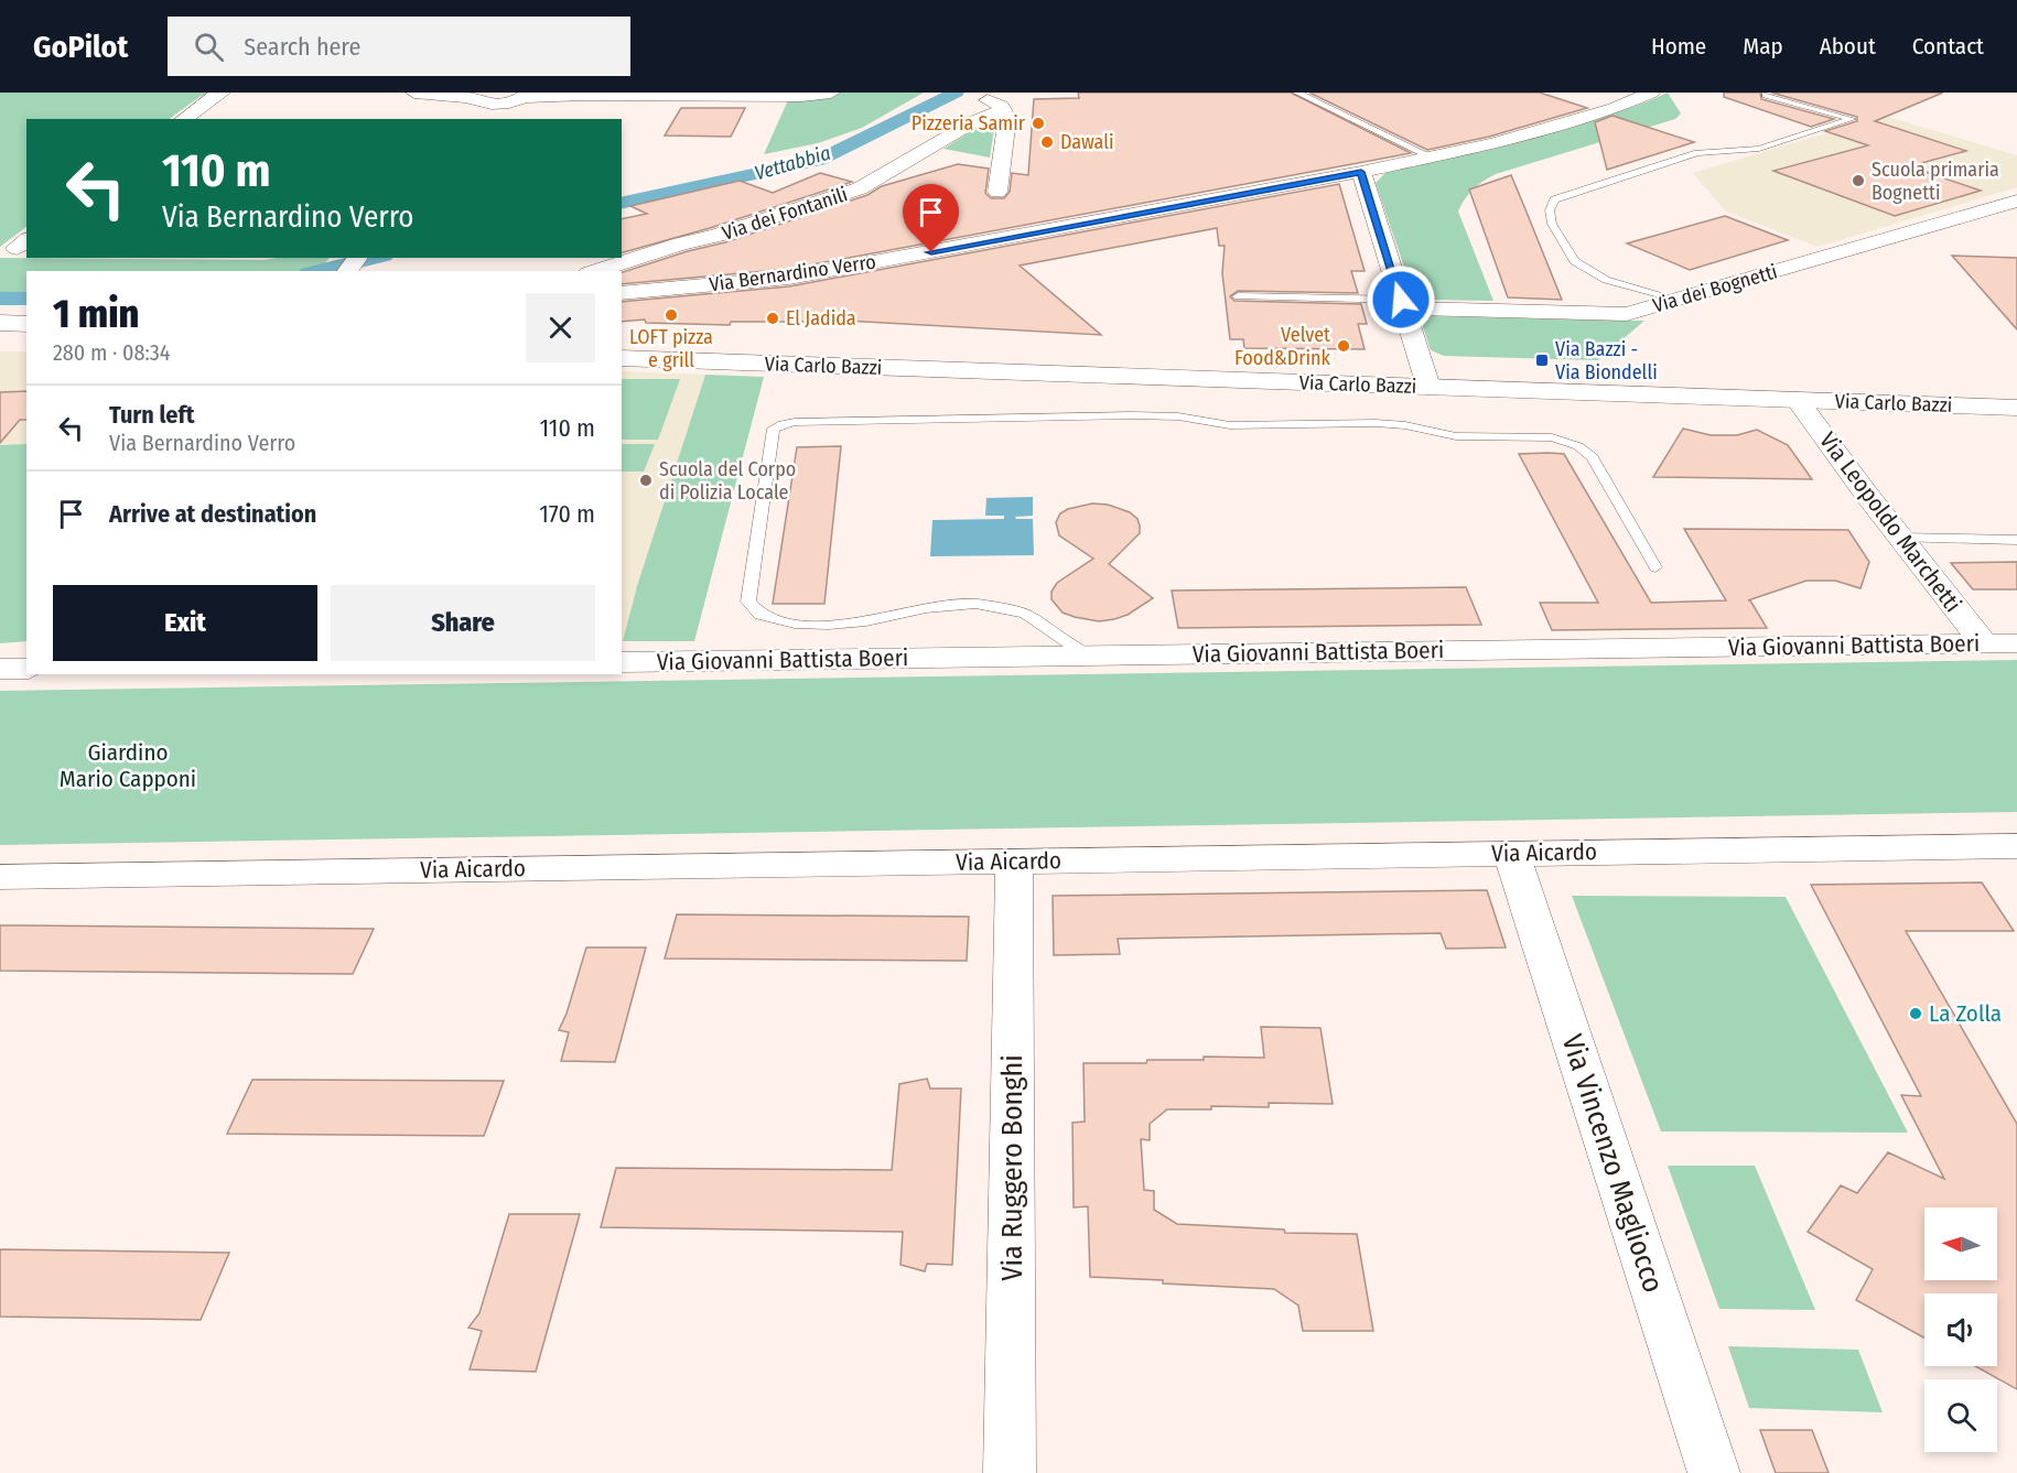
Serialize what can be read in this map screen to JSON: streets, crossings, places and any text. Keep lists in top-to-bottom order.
{
  "streets": {
    "main road": ["Via Carlo Bazzi"],
    "street": [
      "Via dei Fontanili",
      "Via Bernardino Verro",
      "Via dei Bognetti",
      "Via Leopoldo Marchetti",
      "Via Giovanni Battista Boeri",
      "Via Aicardo",
      "Via Vincenzo Magliocco",
      "Via Ruggero Bonghi"
    ]
  },
  "crossings": [
    ["Via Carlo Bazzi", "Via Leopoldo Marchetti"],
    ["Via Leopoldo Marchetti", "Via Giovanni Battista Boeri"],
    ["Via Aicardo", "Via Vincenzo Magliocco"],
    ["Via Aicardo", "Via Ruggero Bonghi"]
  ],
  "water": ["Vettabbia"],
  "parks": ["Giardino Mario Capponi"],
  "places": {
    "other": [
      "Pizzeria Samir",
      "Dawali",
      "Scuola primaria Bognetti",
      "LOFT pizza e grill",
      "El Jadida",
      "Velvet Food&Drink",
      "Scuola del Corpo di Polizia Locale",
      "La Zolla"
    ],
    "transit": ["Via Bazzi - Via Biondelli"]
  },
  "north": "left",
  "page": {
    "header": "GoPilot",
    "search": "Search here",
    "nav": [
      "Home",
      "Map",
      "About",
      "Contact"
    ],
    "turn": ["110 m", "Via Bernardino Verro"],
    "heading": ["1 min", "280 m · 08:34"],
    "list": [
      {
        "name": "Turn left",
        "note": "Via Bernardino Verro",
        "value": "110 m"
      },
      {
        "name": "Arrive at destination",
        "value": "170 m"
      }
    ],
    "buttons": ["Exit", "Share"]
  }
}
